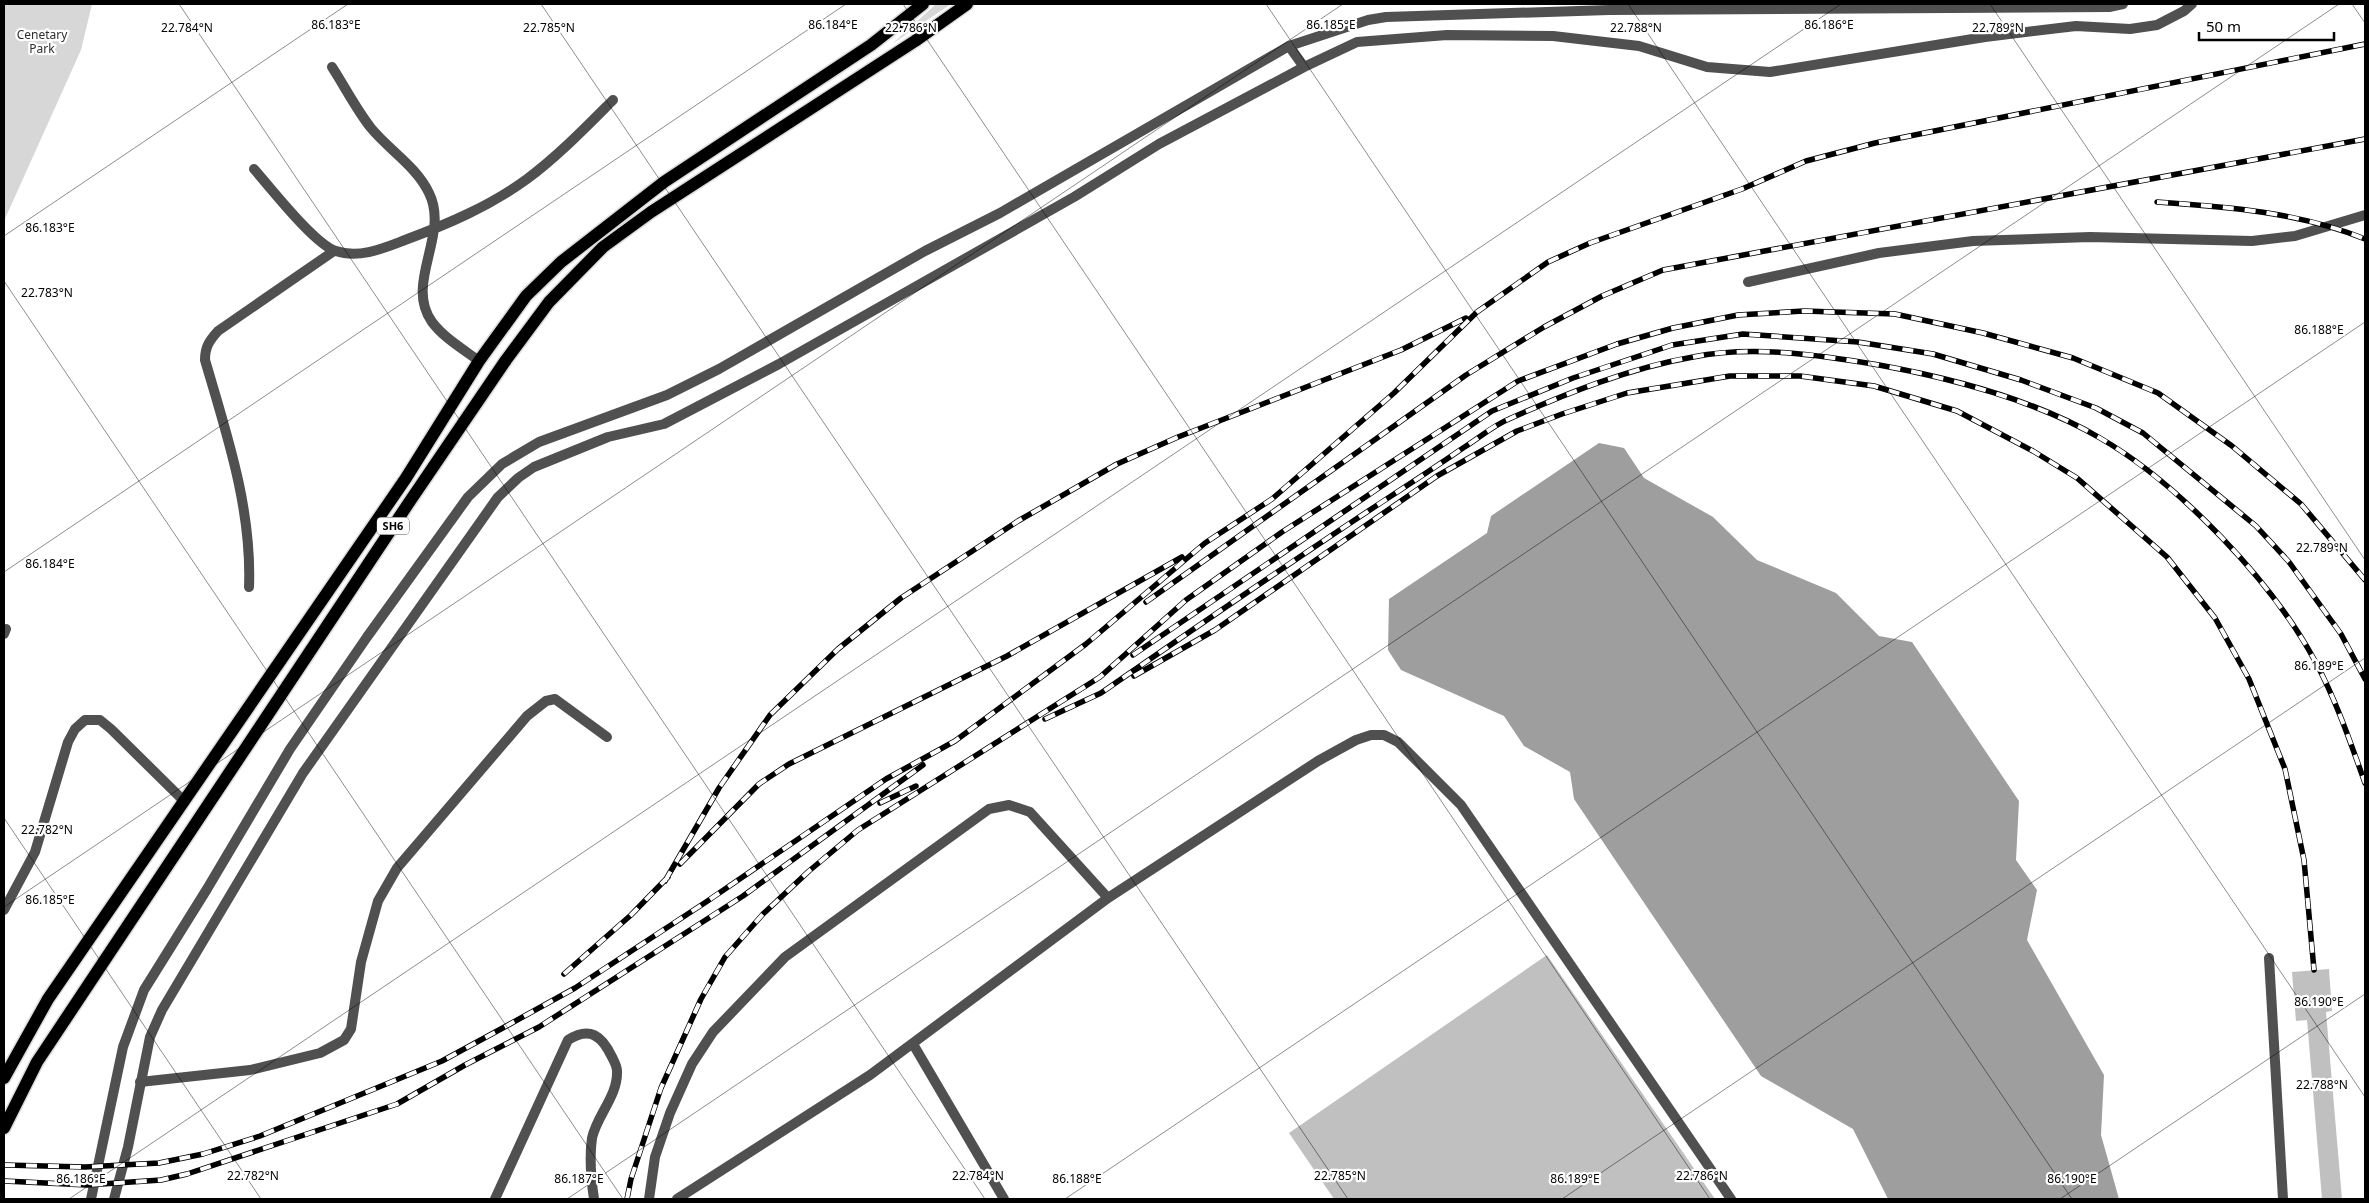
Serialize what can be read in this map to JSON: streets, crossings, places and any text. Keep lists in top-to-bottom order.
{
  "streets": {
    "main road": ["SH6"]
  },
  "parks": ["Cenetary Park"],
  "scale_bar": "50 m",
  "coordinates": [
    "86.183°E",
    "86.185°E",
    "86.184°E",
    "86.186°E",
    "22.788°N",
    "22.784°N",
    "22.785°N",
    "22.786°N",
    "22.789°N",
    "22.783°N",
    "86.188°E",
    "86.189°E",
    "22.782°N",
    "86.190°E",
    "86.187°E"
  ]
}
